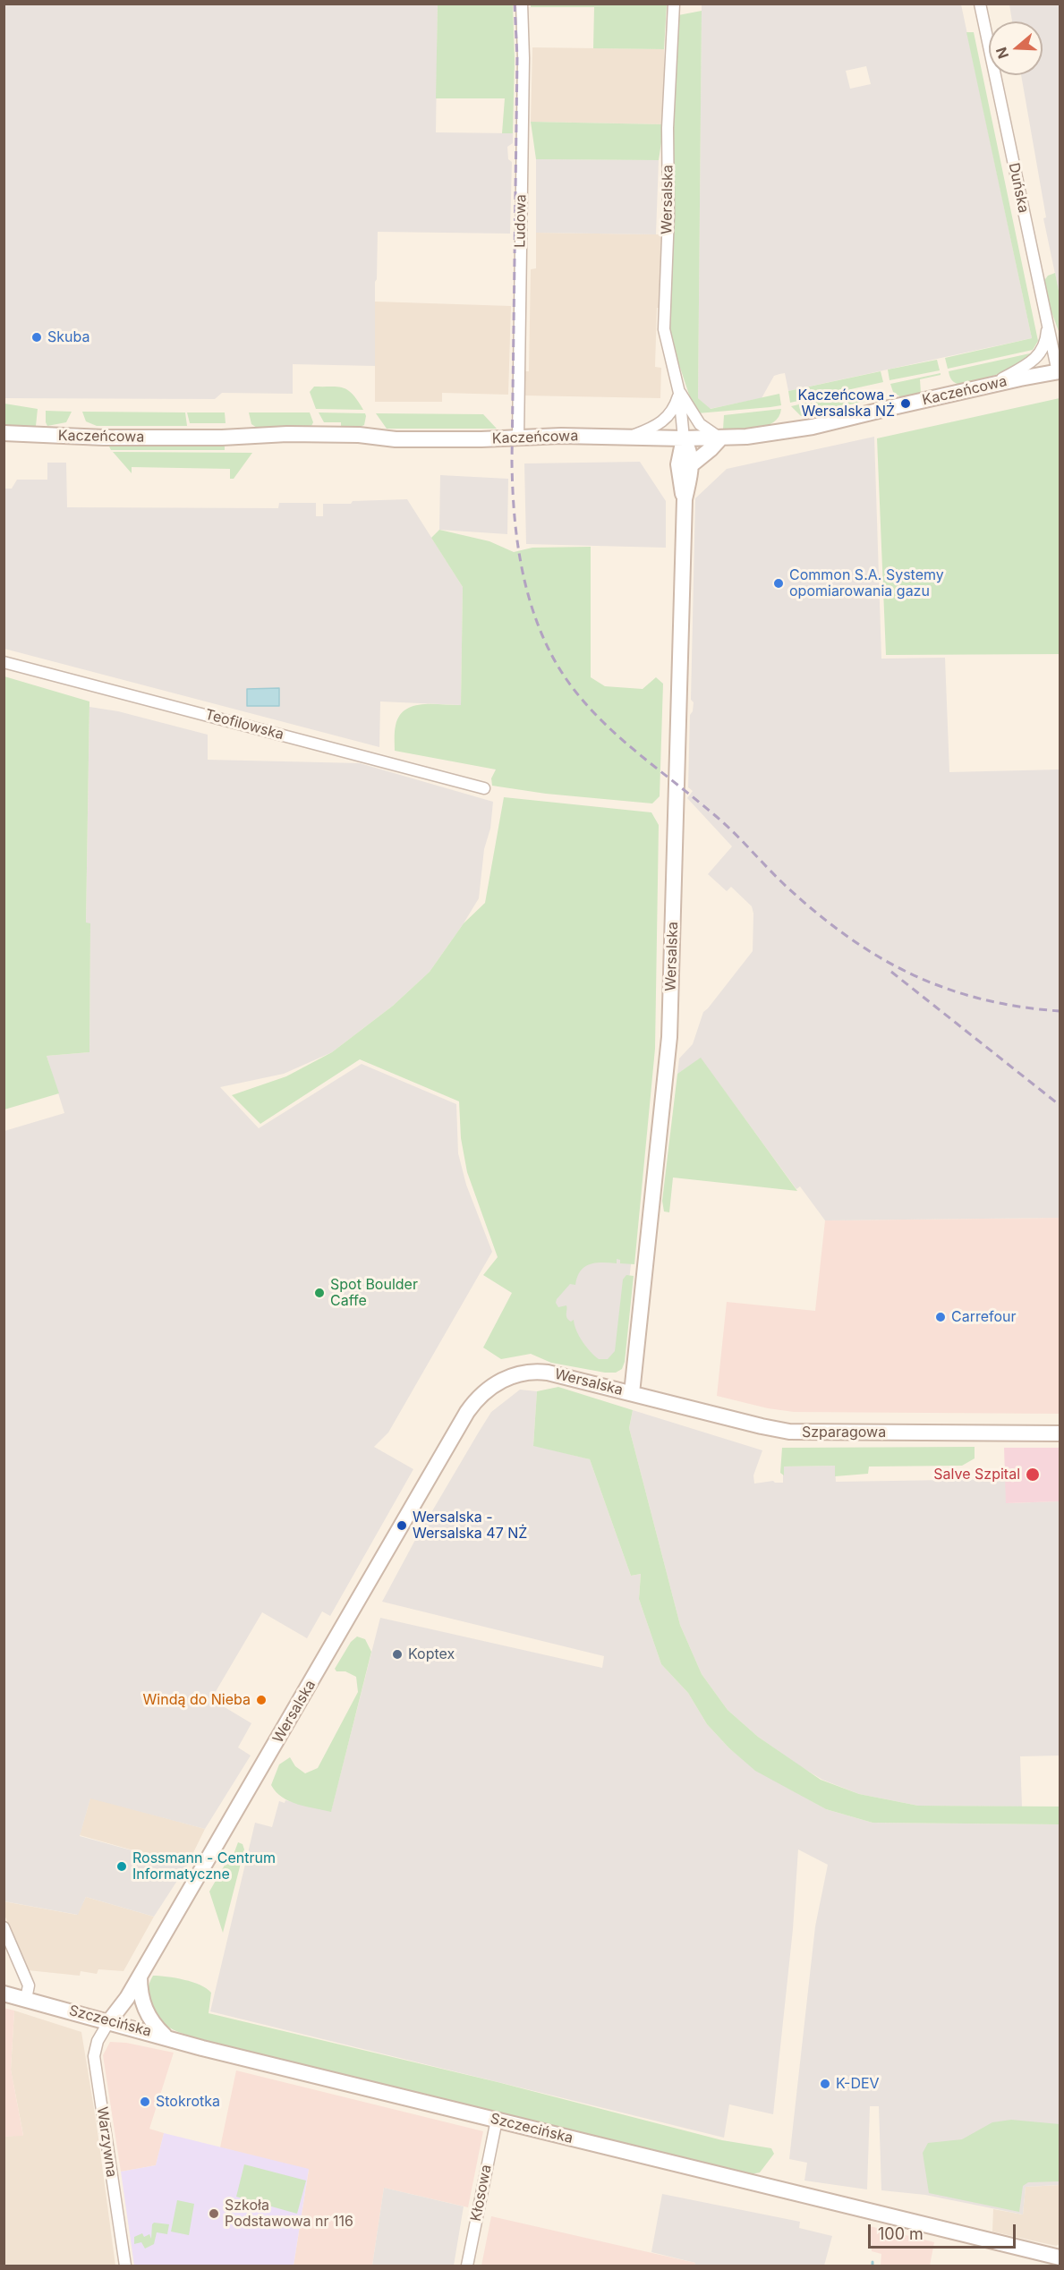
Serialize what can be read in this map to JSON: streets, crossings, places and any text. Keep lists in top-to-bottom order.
{
  "streets": {
    "street": [
      "Duńska",
      "Wersalska",
      "Ludowa",
      "Kaczeńcowa",
      "Teofilowska",
      "Szparagowa",
      "Szczecińska",
      "Warzywna",
      "Kłosowa"
    ]
  },
  "crossings": [
    ["Duńska", "Kaczeńcowa"],
    ["Wersalska", "Kaczeńcowa"],
    ["Wersalska", "Szparagowa"],
    ["Wersalska", "Szczecińska"],
    ["Wersalska", "Warzywna"],
    ["Ludowa", "Kaczeńcowa"],
    ["Szczecińska", "Warzywna"],
    ["Szczecińska", "Kłosowa"]
  ],
  "places": [
    "Skuba",
    "Kaczeńcowa - Wersalska NŻ",
    "Common S.A. Systemy opomiarowania gazu",
    "Spot Boulder Caffe",
    "Carrefour",
    "Salve Szpital",
    "Wersalska - Wersalska 47 NŻ",
    "Koptex",
    "Windą do Nieba",
    "Rossmann - Centrum Informatyczne",
    "K-DEV",
    "Stokrotka",
    "Szkoła Podstawowa nr 116"
  ],
  "scale_bar": "100 m",
  "north": "left"
}
